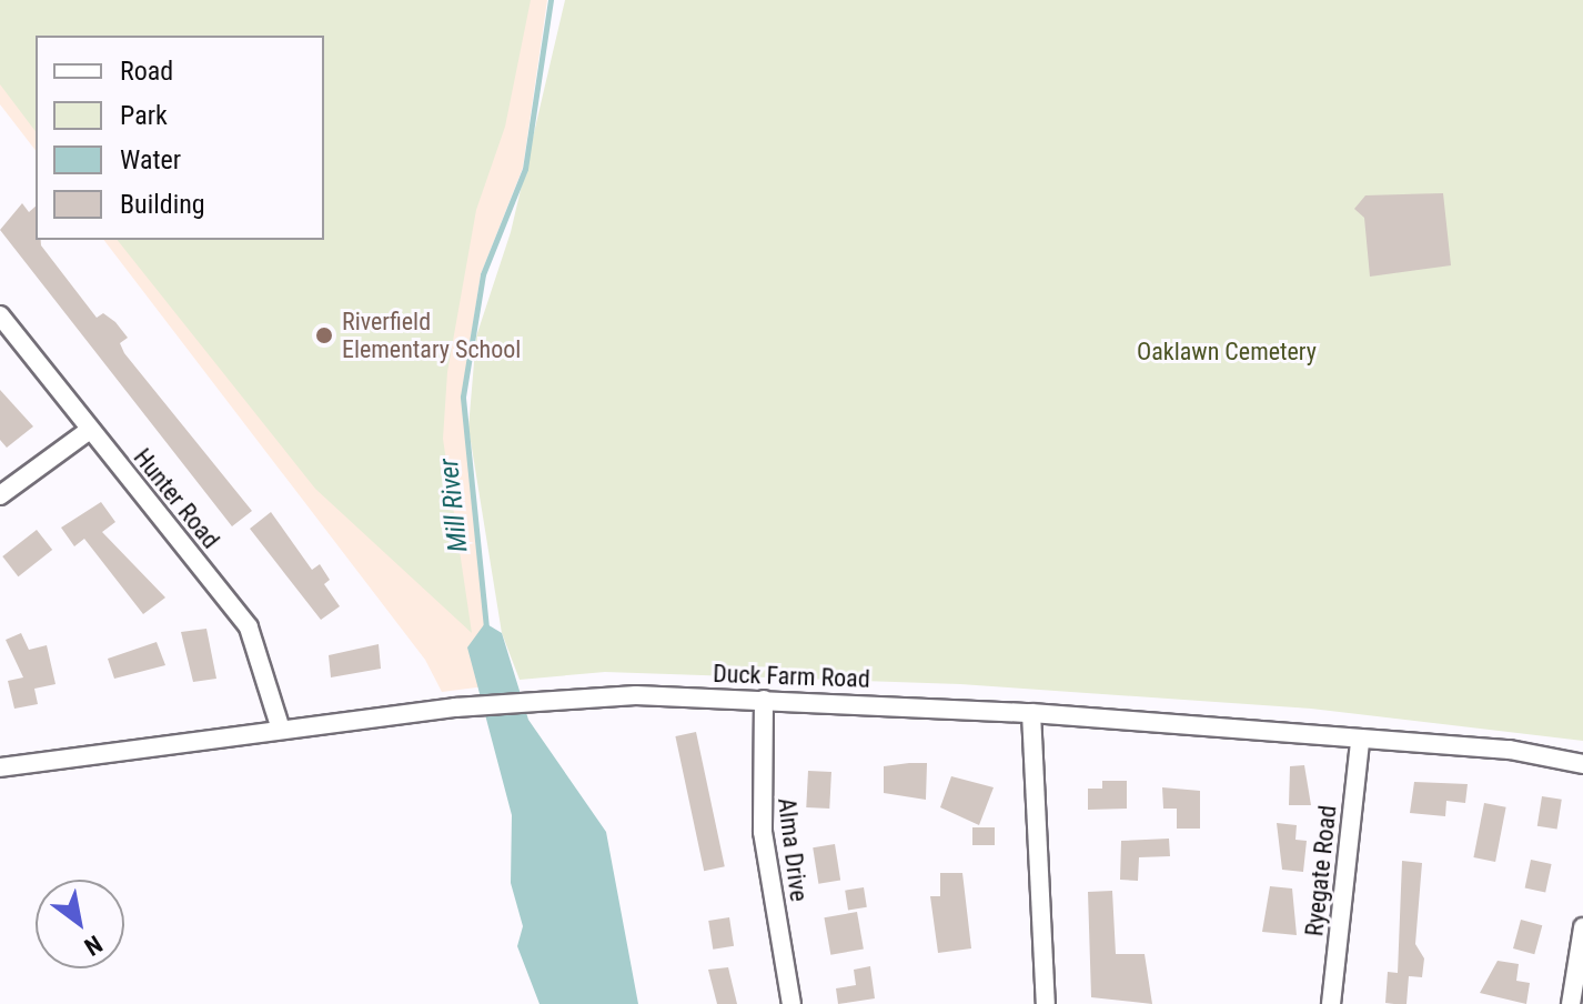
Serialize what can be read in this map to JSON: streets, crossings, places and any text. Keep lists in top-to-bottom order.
{
  "streets": {
    "street": [
      "Hunter Road",
      "Duck Farm Road",
      "Alma Drive",
      "Ryegate Road"
    ]
  },
  "crossings": [
    ["Hunter Road", "Duck Farm Road"],
    ["Duck Farm Road", "Alma Drive"],
    ["Duck Farm Road", "Ryegate Road"]
  ],
  "water": ["Mill River"],
  "parks": ["Oaklawn Cemetery"],
  "places": ["Riverfield Elementary School"],
  "legend": [
    "Road",
    "Park",
    "Water",
    "Building"
  ],
  "north": "bottom right"
}
